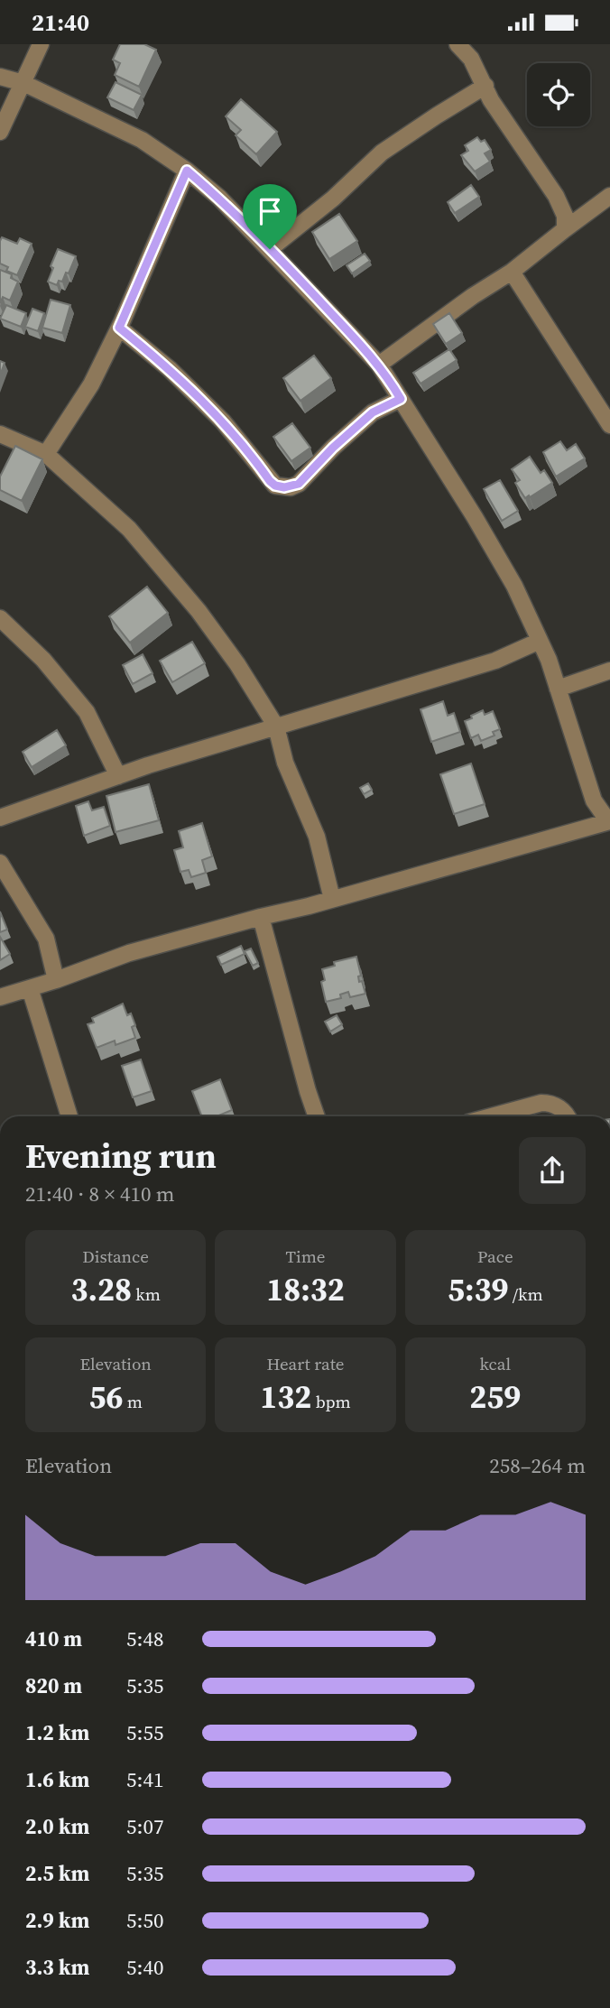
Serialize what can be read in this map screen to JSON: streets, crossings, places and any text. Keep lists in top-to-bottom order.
{
  "page": {
    "status": "21:40",
    "heading": ["Evening run", "21:40 · 8 × 410 m"],
    "stats": [
      ["Distance", "3.28 km"],
      ["Time", "18:32"],
      ["Pace", "5:39 /km"],
      ["Elevation", "56 m"],
      ["Heart rate", "132 bpm"],
      ["kcal", "259"]
    ],
    "chart": ["Elevation", "258–264 m"],
    "list": [
      {
        "name": "410 m",
        "note": "5:48"
      },
      {
        "name": "820 m",
        "note": "5:35"
      },
      {
        "name": "1.2 km",
        "note": "5:55"
      },
      {
        "name": "1.6 km",
        "note": "5:41"
      },
      {
        "name": "2.0 km",
        "note": "5:07"
      },
      {
        "name": "2.5 km",
        "note": "5:35"
      },
      {
        "name": "2.9 km",
        "note": "5:50"
      },
      {
        "name": "3.3 km",
        "note": "5:40"
      }
    ]
  }
}
